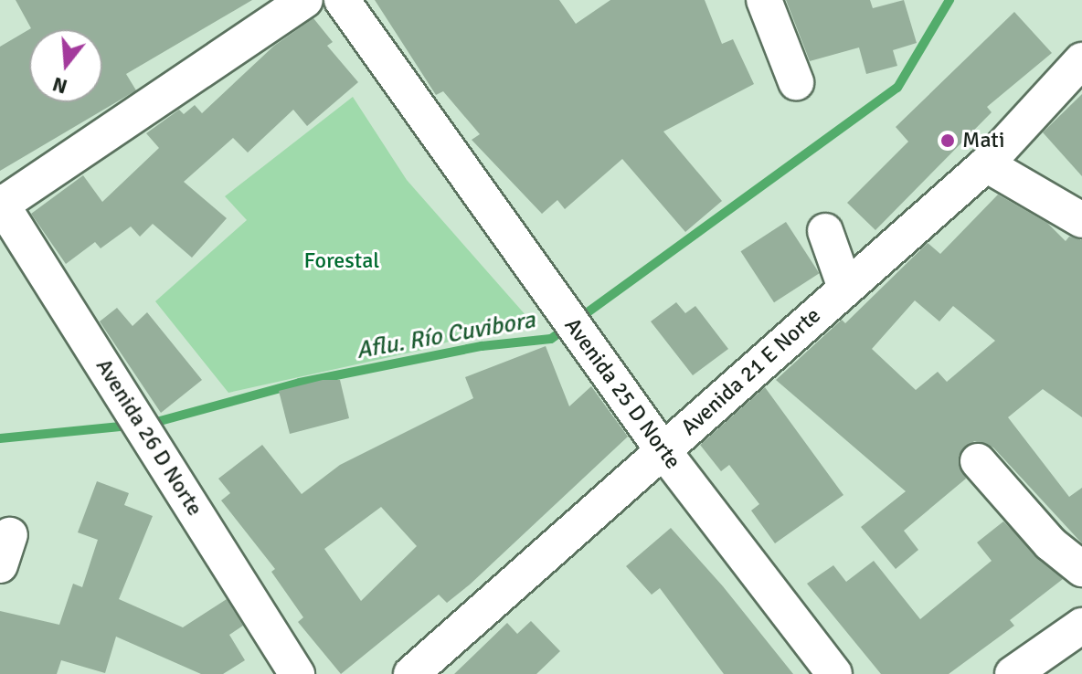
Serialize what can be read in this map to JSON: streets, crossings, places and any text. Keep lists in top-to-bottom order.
{
  "streets": {
    "street": ["Avenida 21 E Norte", "Avenida 25 D Norte", "Avenida 26 D Norte"]
  },
  "crossings": [
    ["Avenida 21 E Norte", "Avenida 25 D Norte"]
  ],
  "water": ["Aflu. Río Cuvibora"],
  "parks": ["Forestal"],
  "places": ["Mati"],
  "north": "bottom"
}
